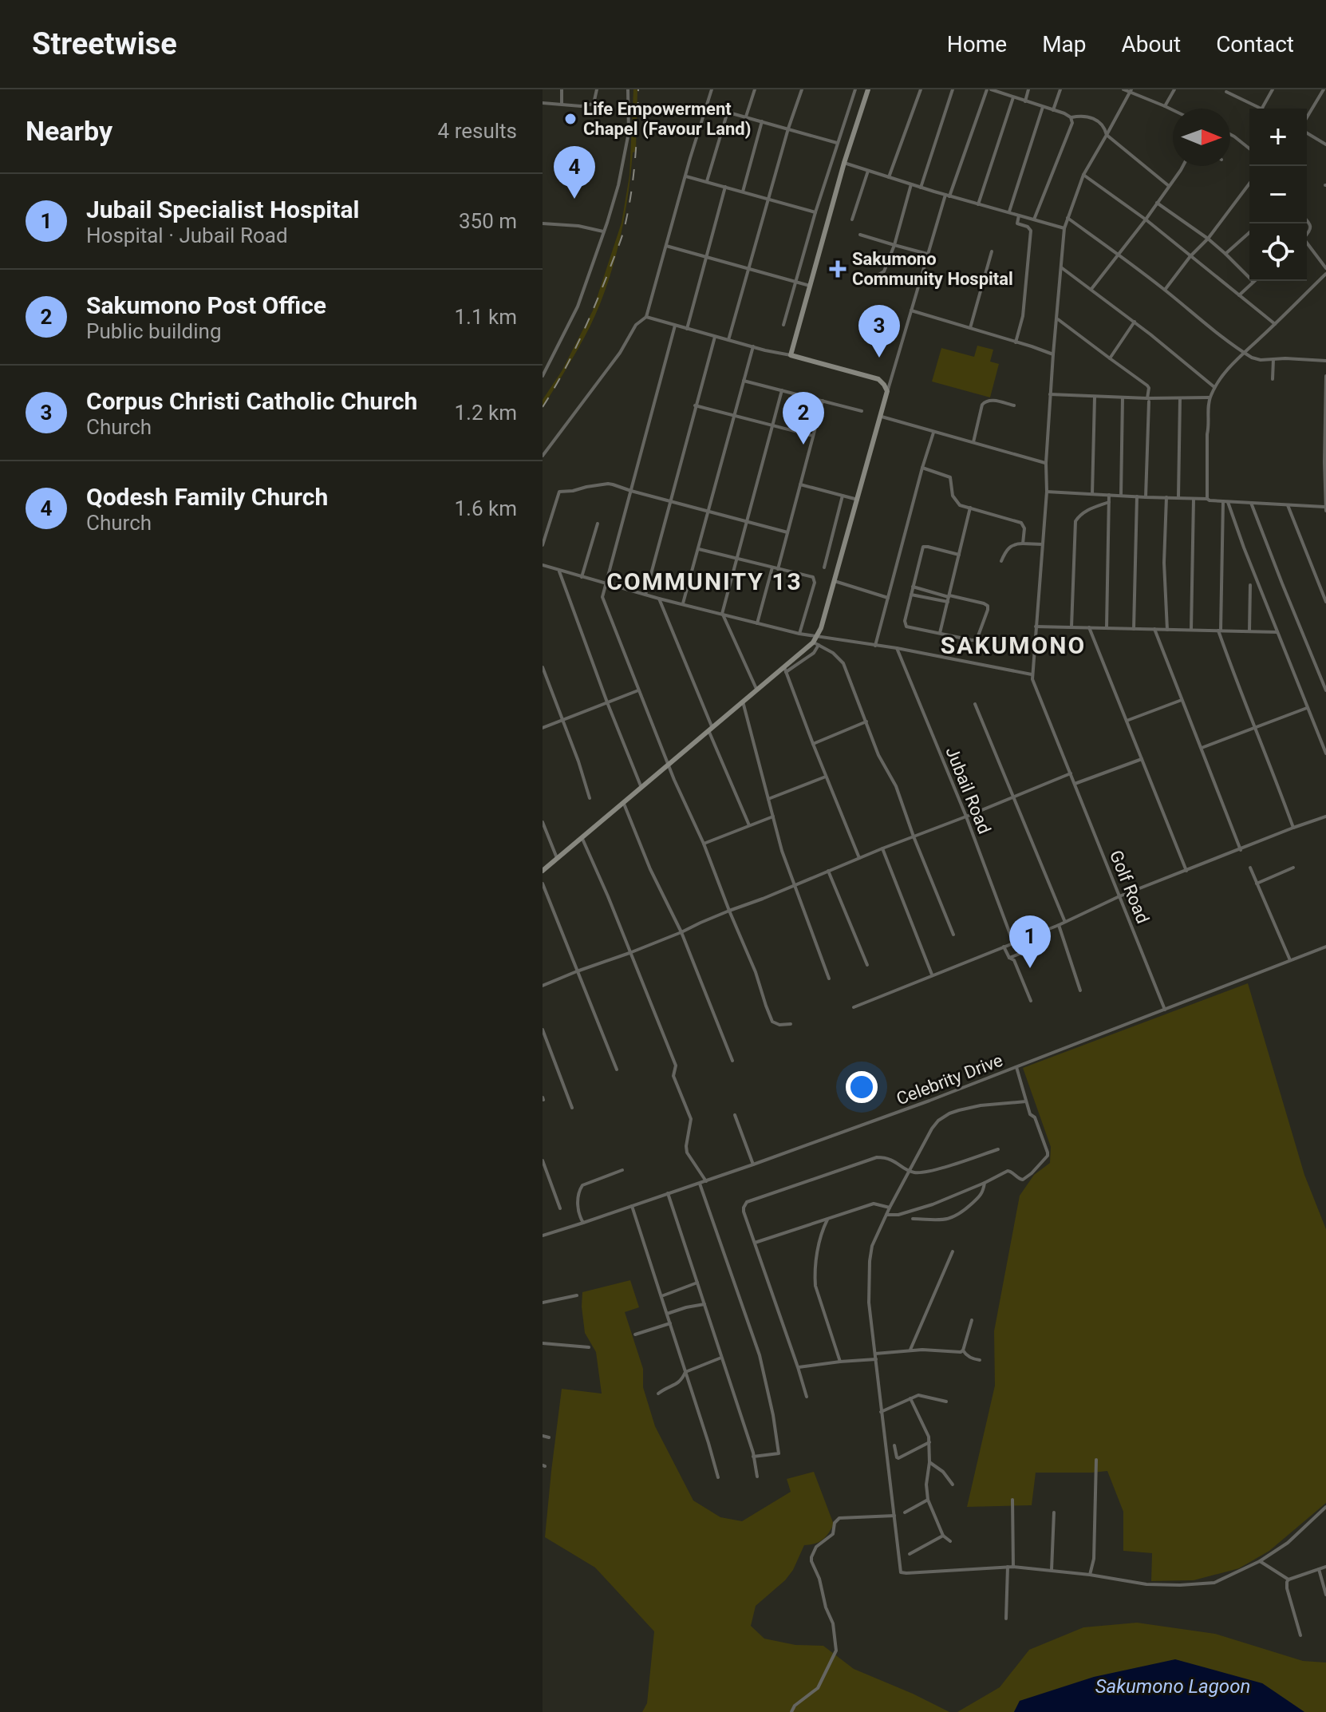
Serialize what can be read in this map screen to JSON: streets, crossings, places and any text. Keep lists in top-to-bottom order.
{
  "streets": {
    "street": ["Jubail Road", "Golf Road", "Celebrity Drive"]
  },
  "crossings": [
    ["Golf Road", "Celebrity Drive"]
  ],
  "districts": ["COMMUNITY 13", "SAKUMONO"],
  "water": ["Sakumono Lagoon"],
  "places": {
    "other": ["Life Empowerment Chapel (Favour Land)"],
    "health": ["Sakumono Community Hospital"]
  },
  "north": "right",
  "page": {
    "header": "Streetwise",
    "nav": [
      "Home",
      "Map",
      "About",
      "Contact"
    ],
    "heading": ["Nearby", "4 results"],
    "map_buttons": ["+", "−"],
    "pins": [
      "4",
      "3",
      "2",
      "1"
    ],
    "list": [
      {
        "mark": "1",
        "name": "Jubail Specialist Hospital",
        "note": "Hospital · Jubail Road",
        "value": "350 m"
      },
      {
        "mark": "2",
        "name": "Sakumono Post Office",
        "note": "Public building",
        "value": "1.1 km"
      },
      {
        "mark": "3",
        "name": "Corpus Christi Catholic Church",
        "note": "Church",
        "value": "1.2 km"
      },
      {
        "mark": "4",
        "name": "Qodesh Family Church",
        "note": "Church",
        "value": "1.6 km"
      }
    ]
  }
}
